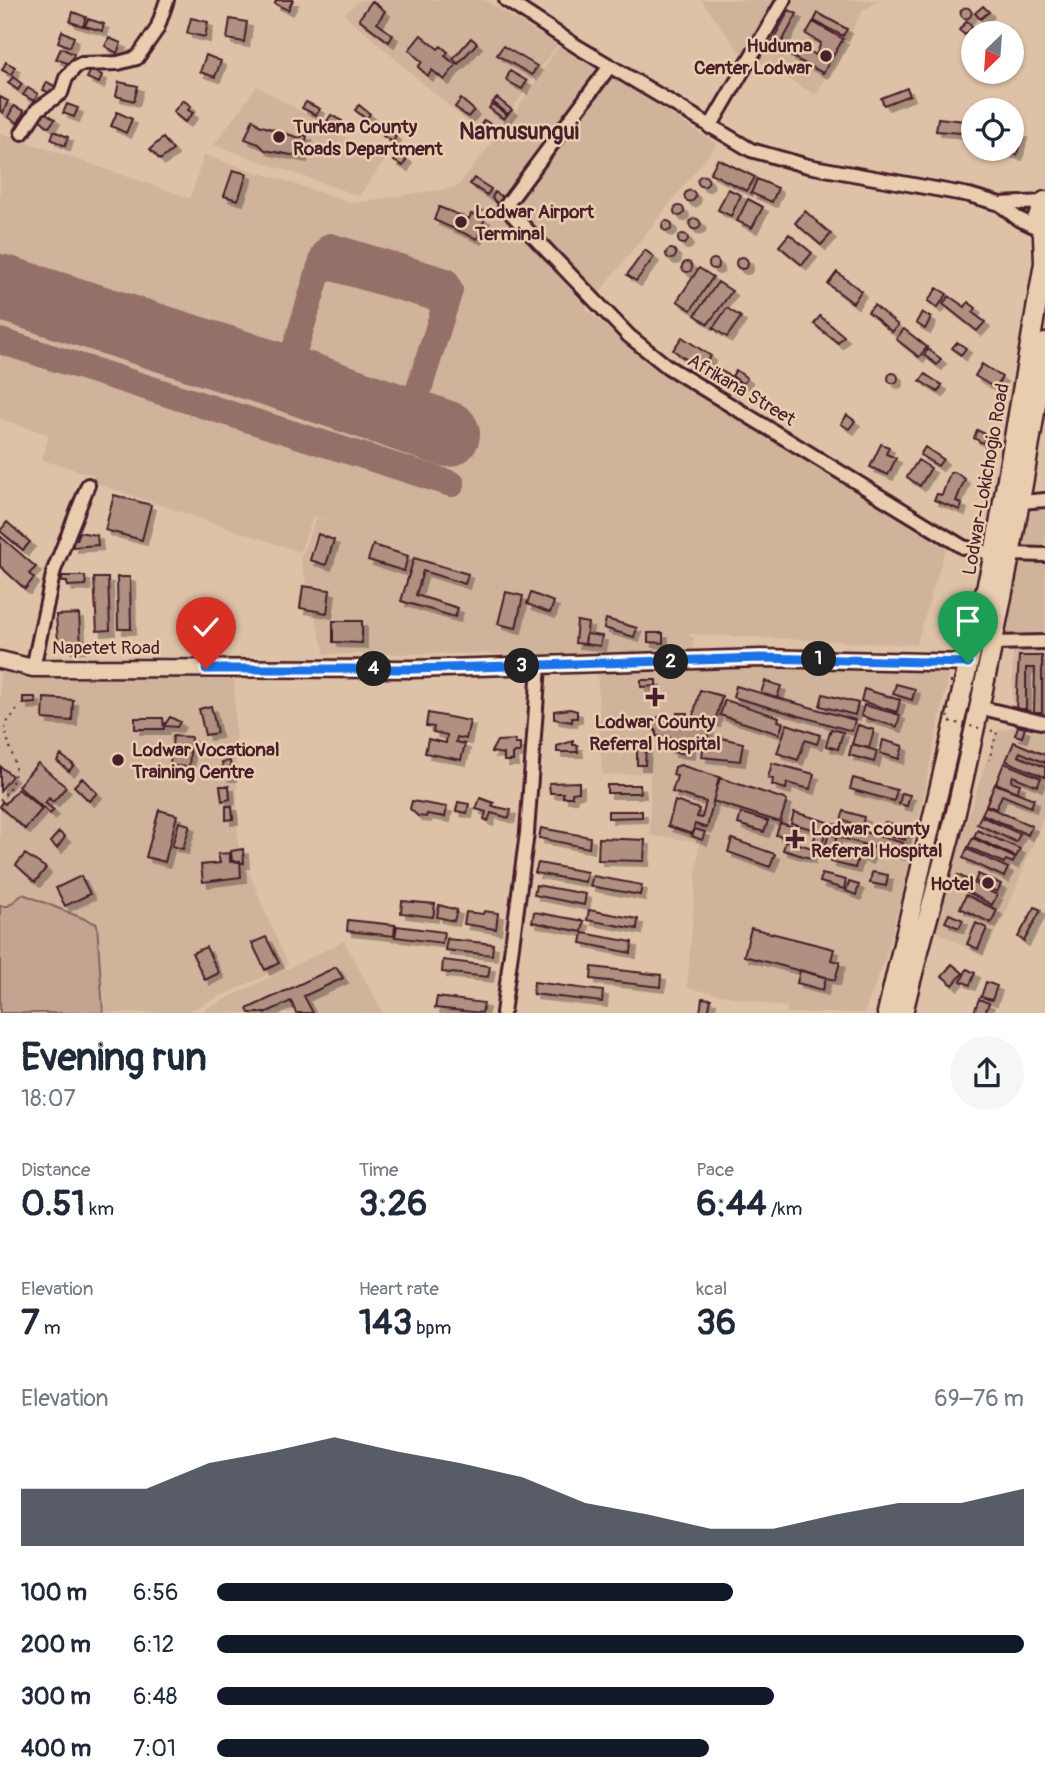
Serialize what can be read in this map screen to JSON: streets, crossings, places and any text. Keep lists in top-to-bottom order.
{
  "streets": {
    "highway": ["Lodwar-Lokichogio Road"],
    "main road": ["Napetet Road"],
    "street": ["Afrikana Street"]
  },
  "crossings": [
    ["Afrikana Street", "Lodwar-Lokichogio Road"],
    ["Lodwar-Lokichogio Road", "Napetet Road"]
  ],
  "districts": ["Namusungui"],
  "places": {
    "other": [
      "Huduma Center Lodwar",
      "Turkana County Roads Department",
      "Lodwar Airport Terminal",
      "Lodwar Vocational Training Centre",
      "Hotel"
    ],
    "health": ["Lodwar County Referral Hospital", "Lodwar county Referral Hospital"]
  },
  "north": "bottom left",
  "page": {
    "pins": [
      "1",
      "2",
      "3",
      "4"
    ],
    "heading": ["Evening run", "18:07"],
    "stats": [
      ["Distance", "0.51 km"],
      ["Time", "3:26"],
      ["Pace", "6:44 /km"],
      ["Elevation", "7 m"],
      ["Heart rate", "143 bpm"],
      ["kcal", "36"]
    ],
    "chart": ["Elevation", "69–76 m"],
    "list": [
      {
        "name": "100 m",
        "note": "6:56"
      },
      {
        "name": "200 m",
        "note": "6:12"
      },
      {
        "name": "300 m",
        "note": "6:48"
      },
      {
        "name": "400 m",
        "note": "7:01"
      }
    ]
  }
}
